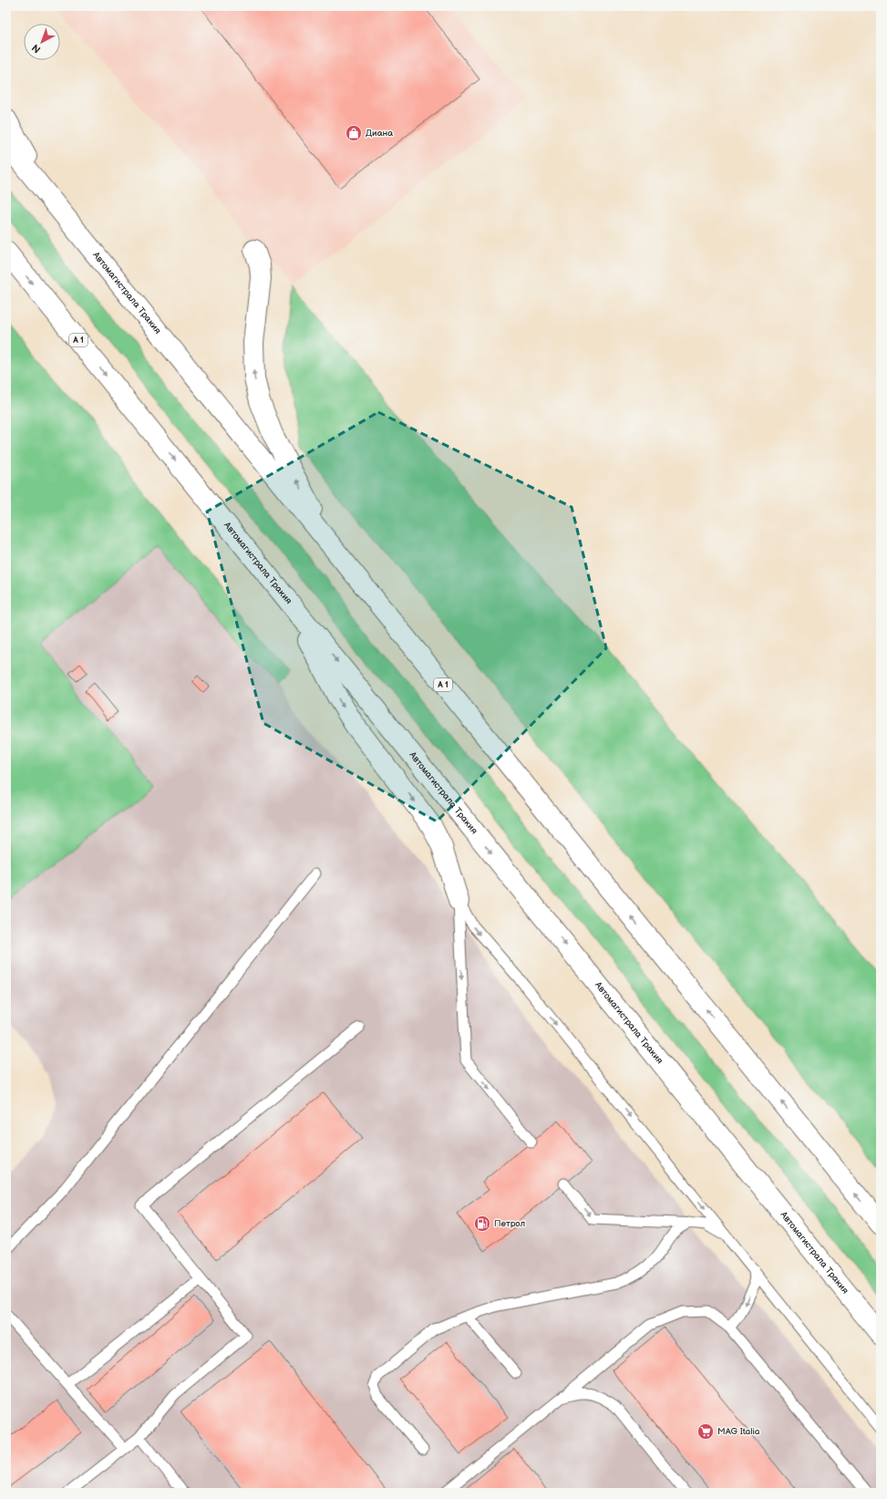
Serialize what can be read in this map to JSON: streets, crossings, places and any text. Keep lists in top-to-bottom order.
{
  "streets": {
    "highway": ["Автомагистрала Тракия", "A 1"]
  },
  "places": {
    "shop": ["Диана"],
    "fuel station": ["Петрол"],
    "supermarket": ["MAG Italia"]
  },
  "north": "bottom left"
}
